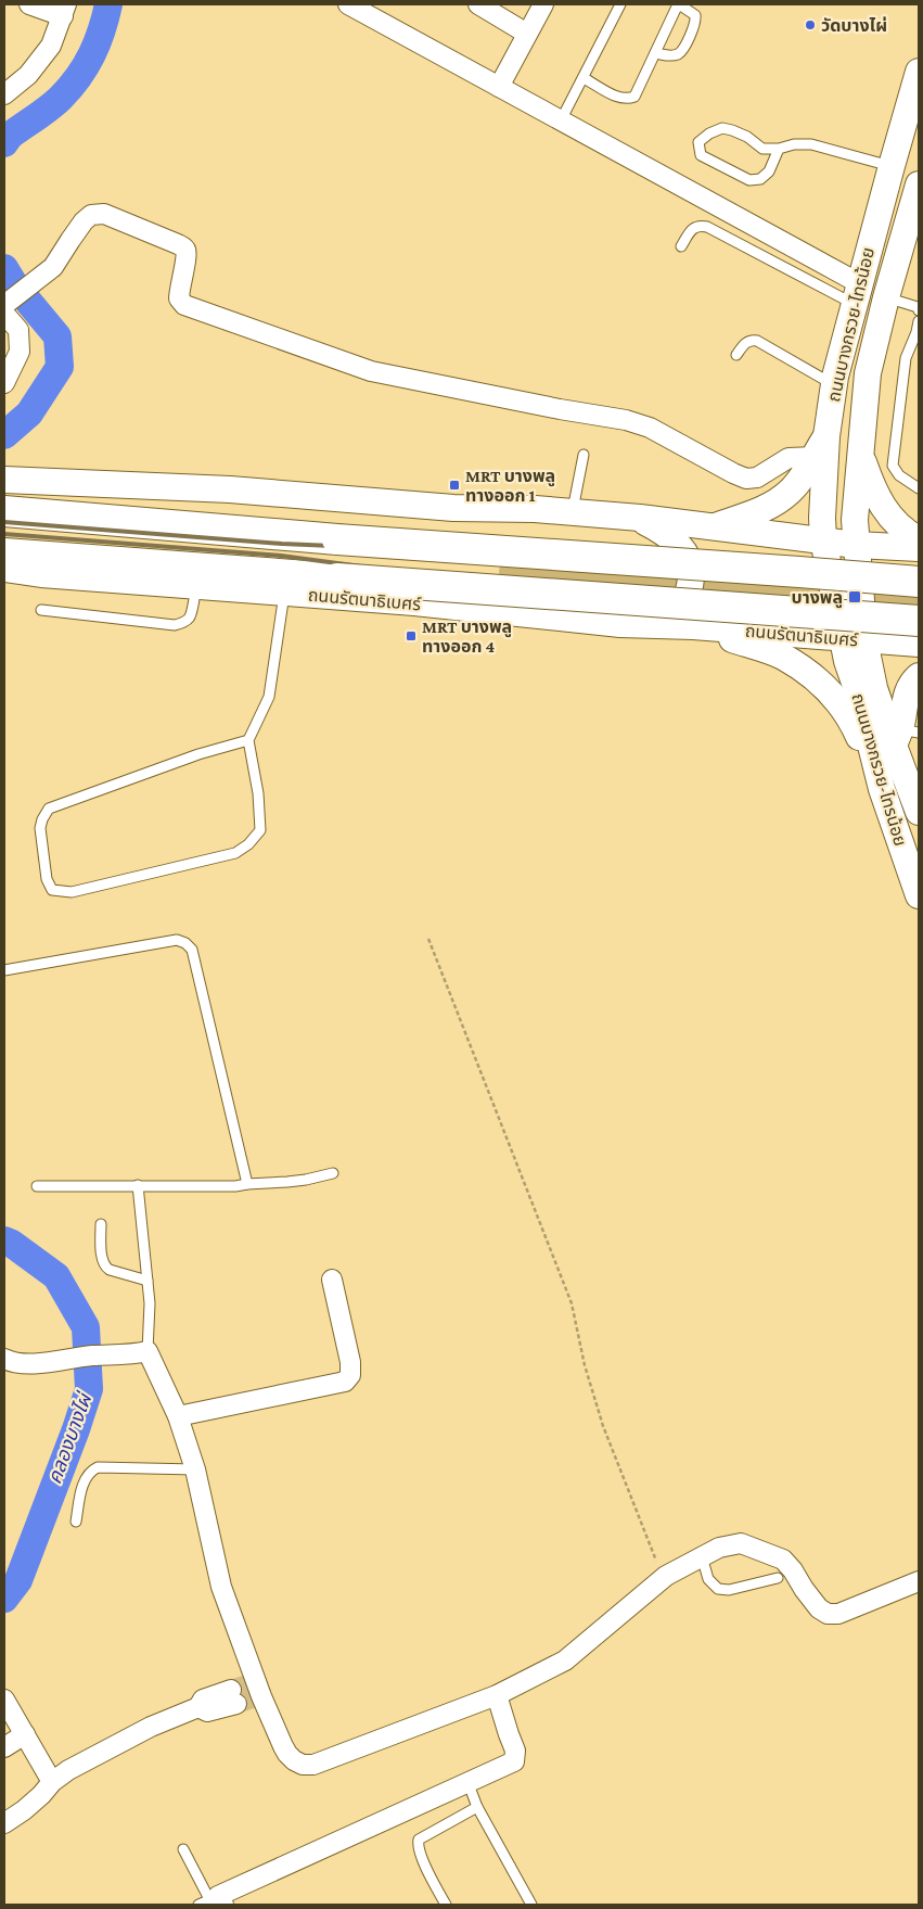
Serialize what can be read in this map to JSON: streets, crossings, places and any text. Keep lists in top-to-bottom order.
{
  "streets": {
    "main road": ["ถนนบางกรวย-ไทรน้อย", "ถนนรัตนาธิเบศร์"]
  },
  "crossings": [
    ["ถนนบางกรวย-ไทรน้อย", "ถนนรัตนาธิเบศร์"]
  ],
  "water": ["คลองบางไผ่"],
  "places": {
    "other": ["วัดบางไผ่"],
    "transit": ["MRT บางพลู ทางออก 1", "บางพลู", "MRT บางพลู ทางออก 4"]
  }
}
